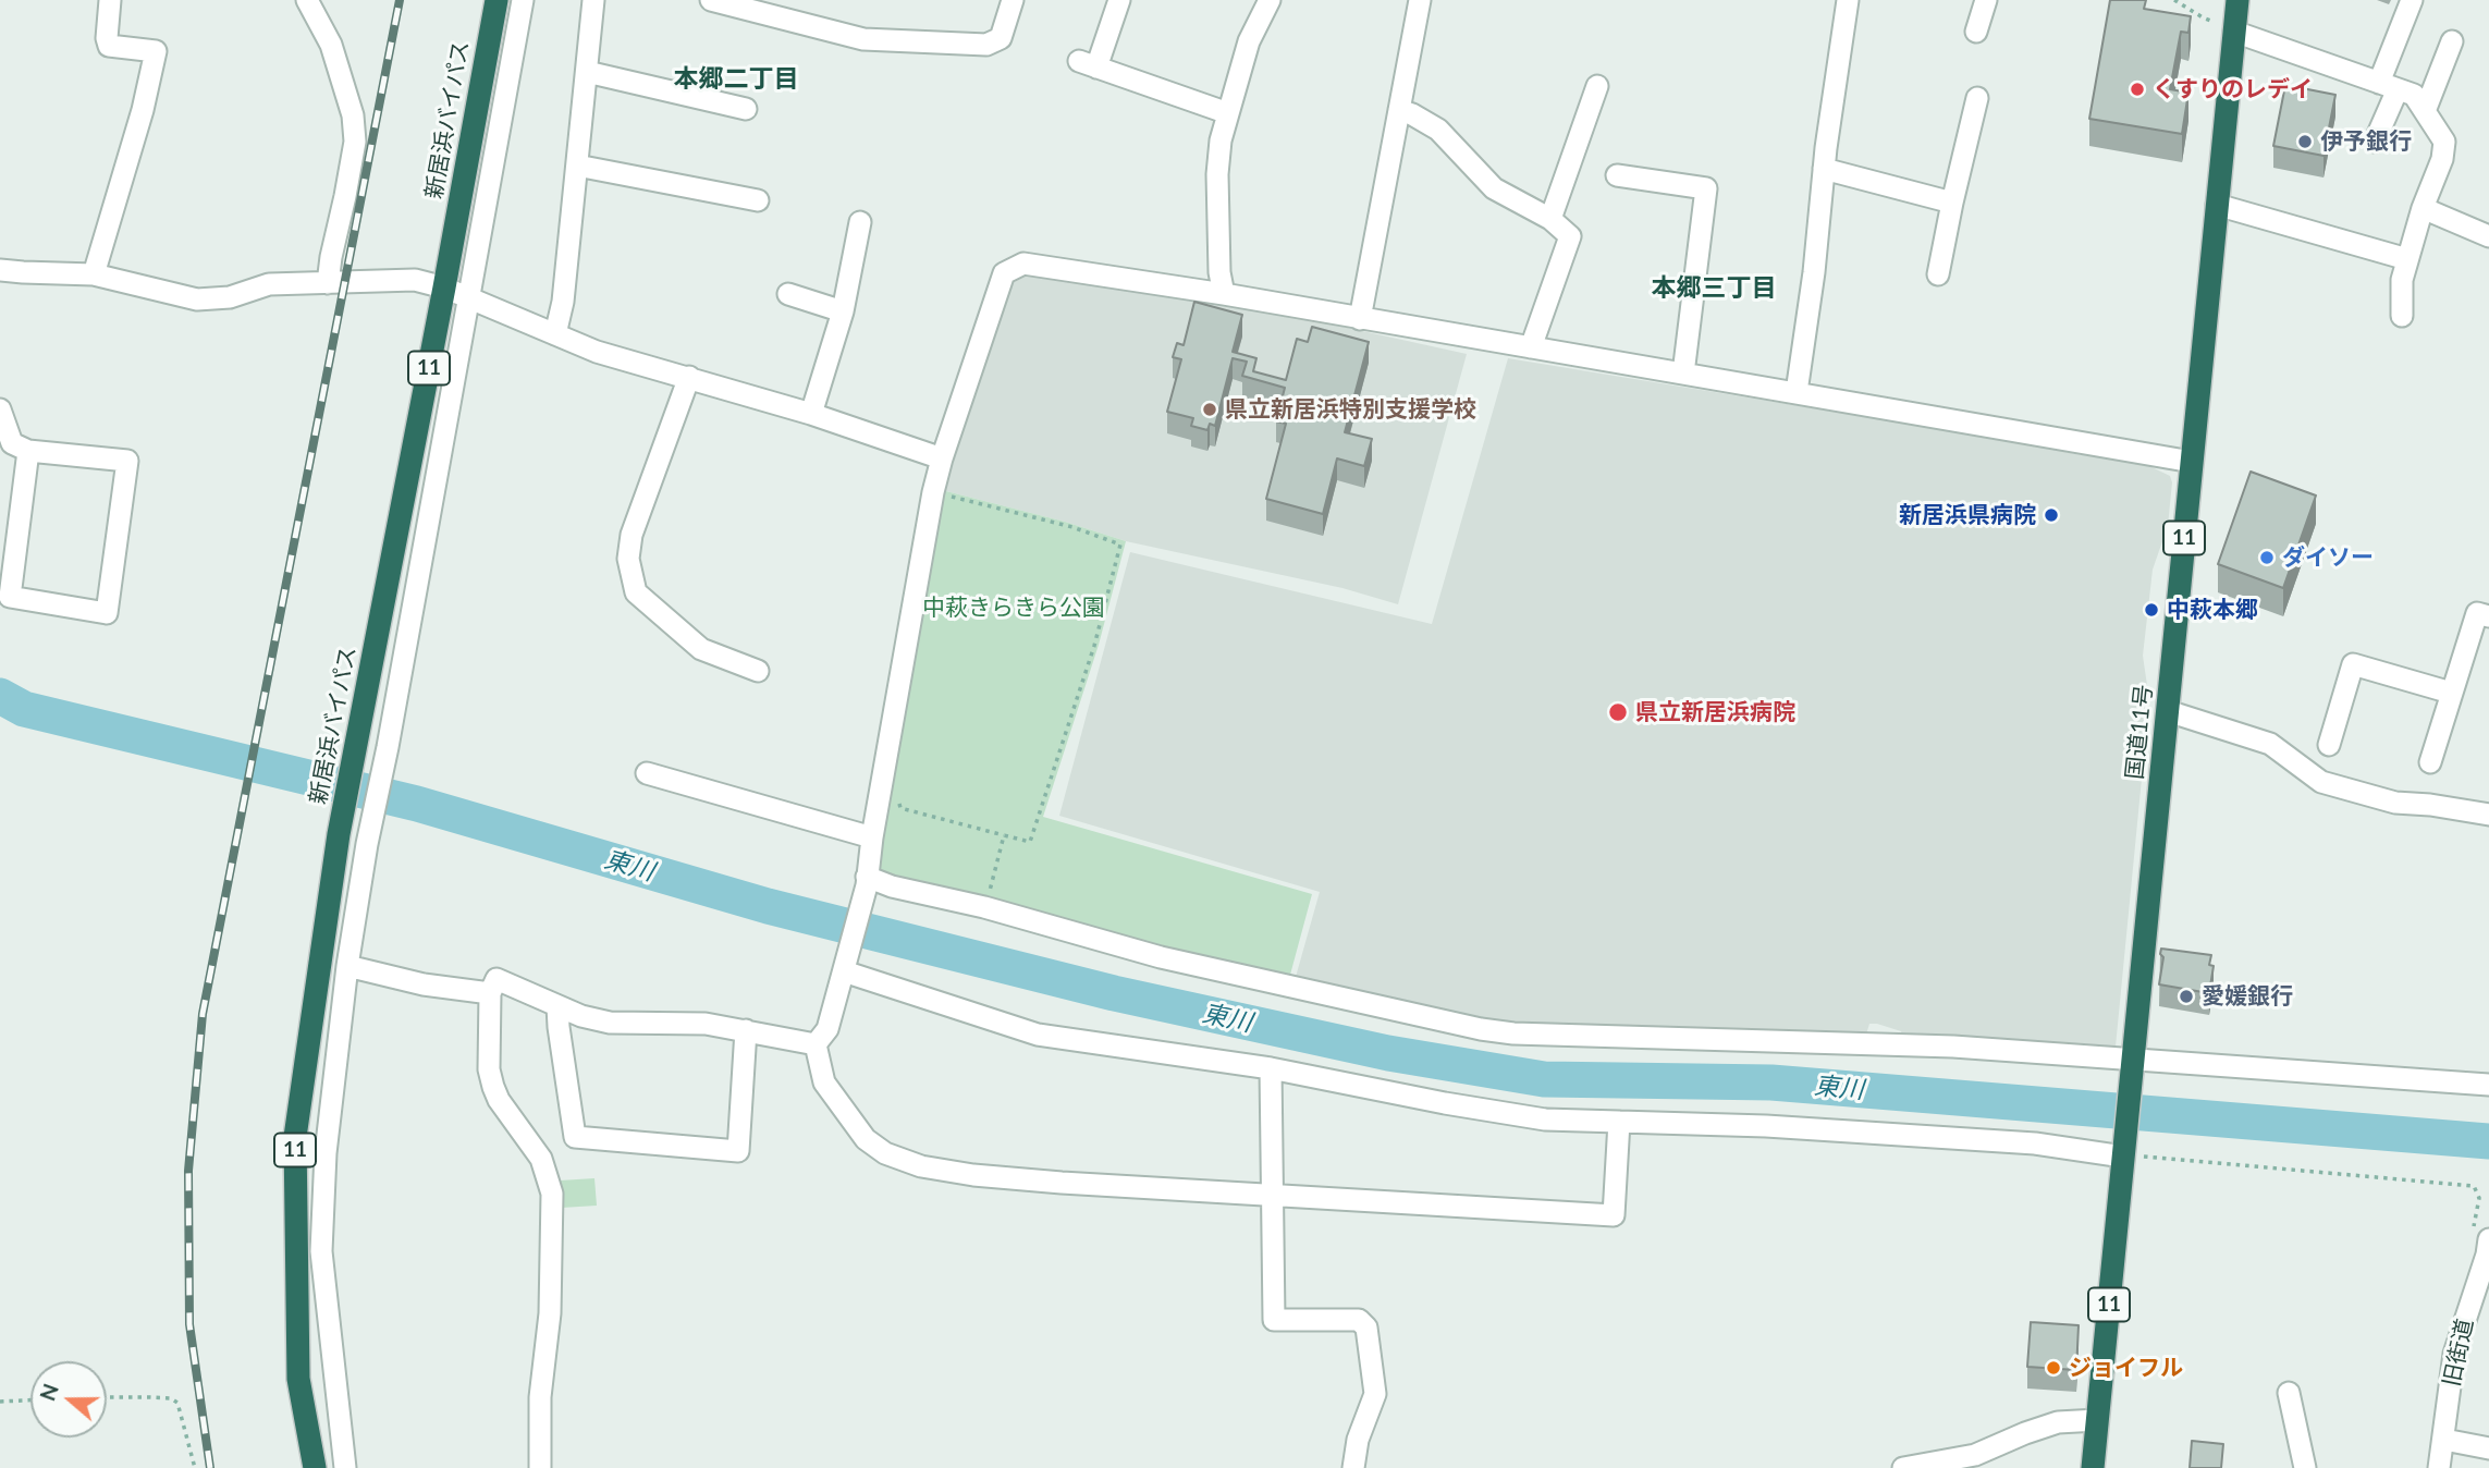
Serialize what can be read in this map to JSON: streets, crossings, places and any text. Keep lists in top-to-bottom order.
{
  "streets": {
    "highway": ["新居浜バイパス", "11", "国道11号"],
    "street": ["旧街道"]
  },
  "districts": ["本郷二丁目", "本郷三丁目"],
  "water": ["東川"],
  "parks": ["中萩きらきら公園"],
  "places": [
    "くすりのレデイ",
    "伊予銀行",
    "県立新居浜特別支援学校",
    "新居浜県病院",
    "ダイソー",
    "中萩本郷",
    "県立新居浜病院",
    "愛媛銀行",
    "ジョイフル"
  ],
  "north": "left"
}
